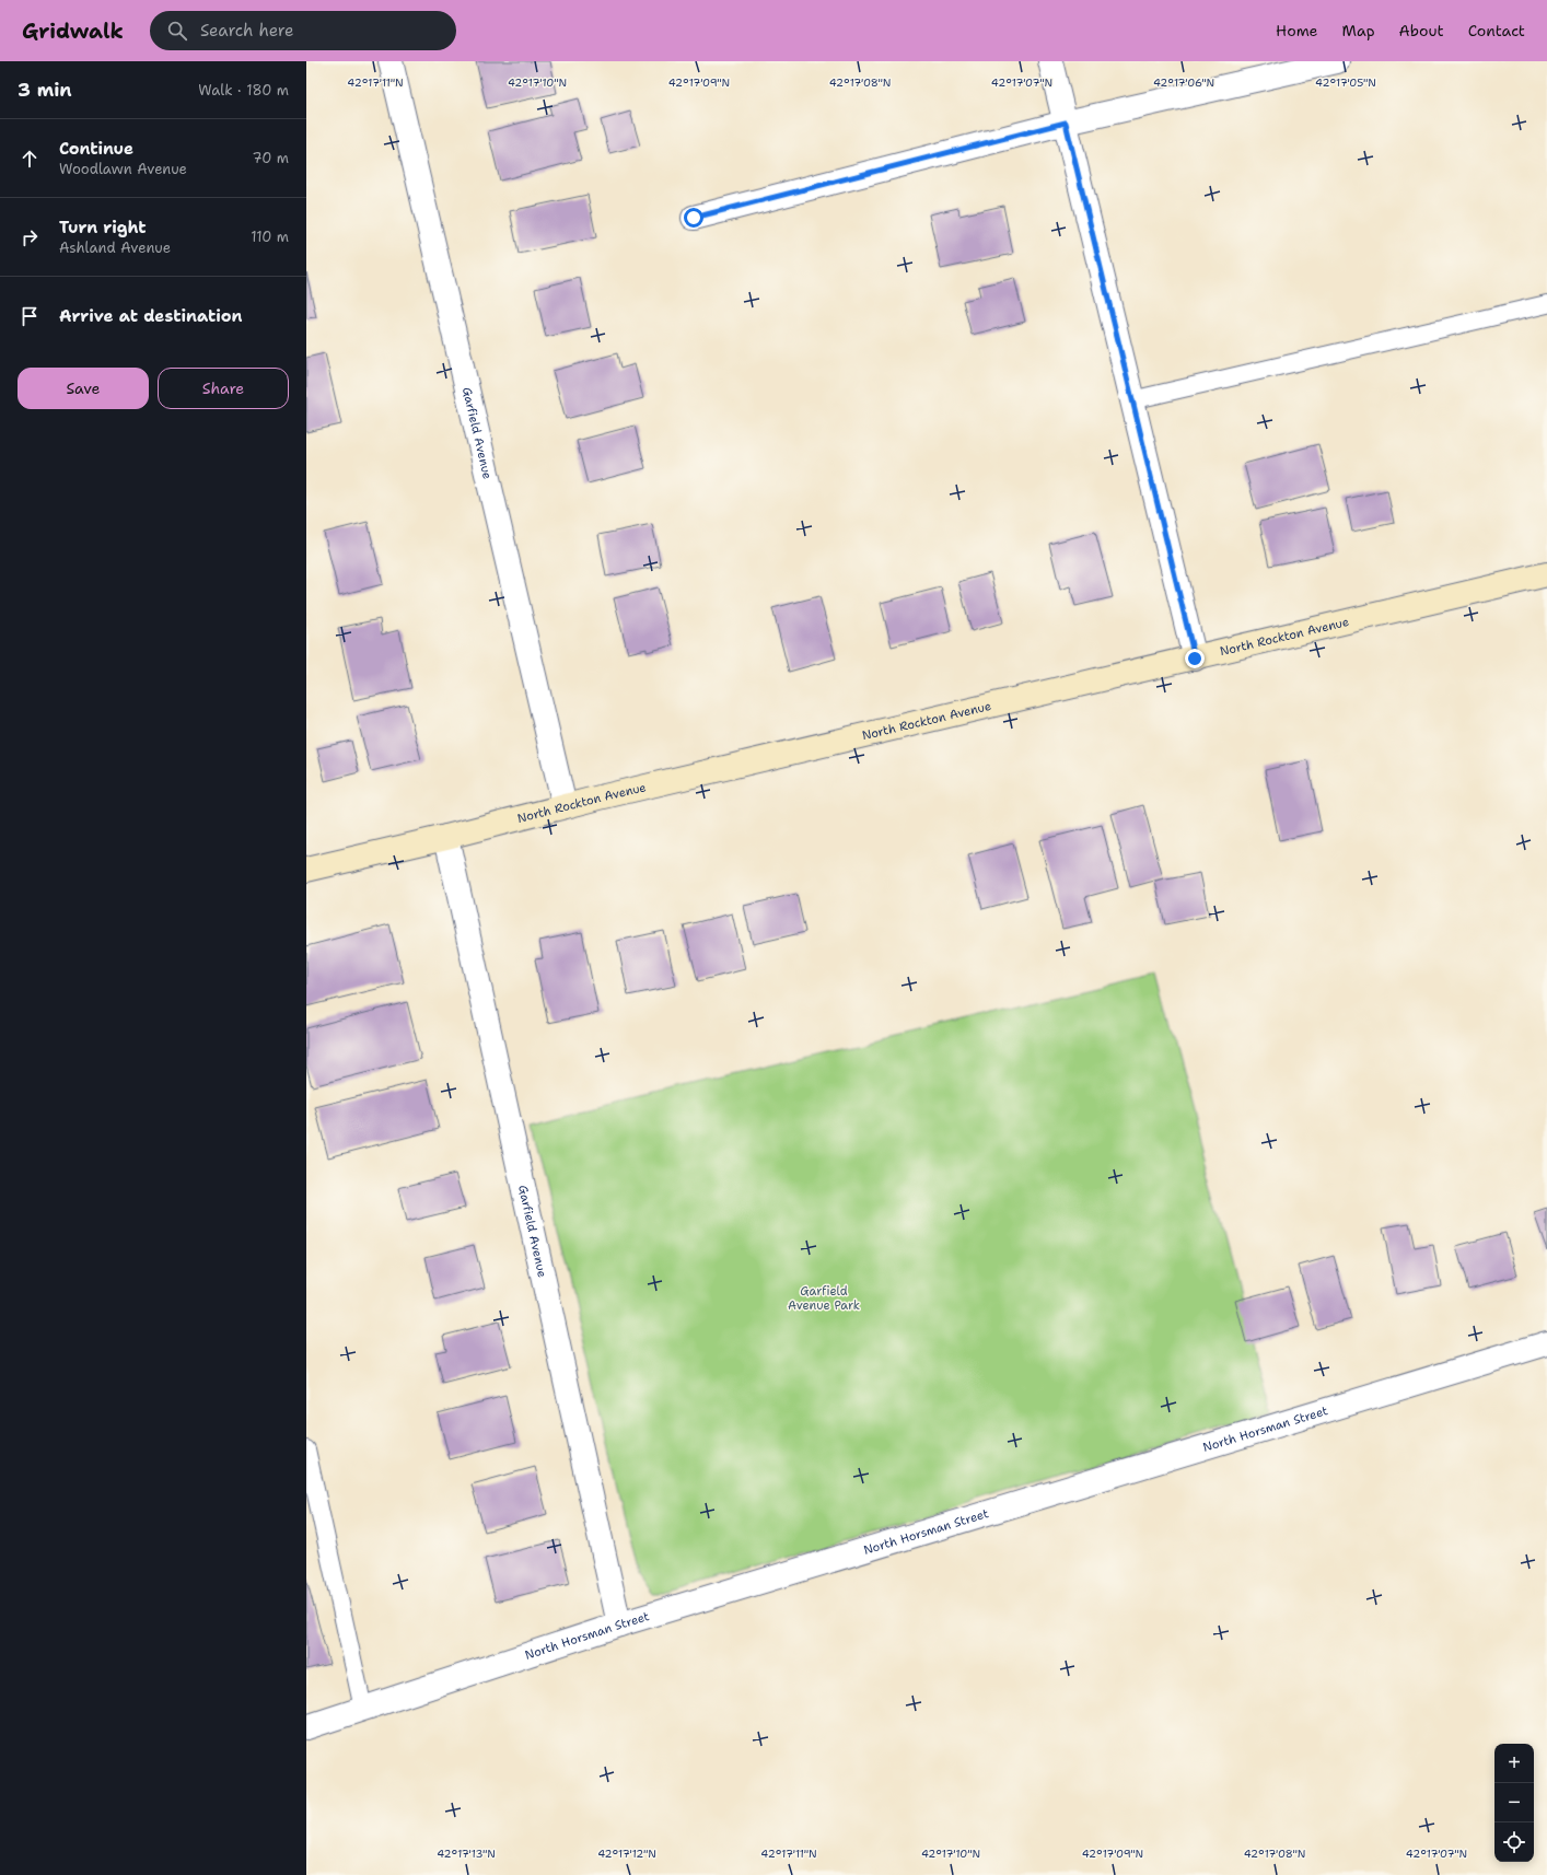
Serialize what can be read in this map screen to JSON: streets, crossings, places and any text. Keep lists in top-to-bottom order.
{
  "streets": {
    "main road": ["North Rockton Avenue"],
    "street": ["Garfield Avenue", "North Horsman Street"]
  },
  "crossings": [
    ["Garfield Avenue", "North Rockton Avenue"],
    ["Garfield Avenue", "North Horsman Street"]
  ],
  "parks": ["Garfield Avenue Park"],
  "page": {
    "header": "Gridwalk",
    "search": "Search here",
    "nav": [
      "Home",
      "Map",
      "About",
      "Contact"
    ],
    "heading": ["3 min", "Walk · 180 m"],
    "list": [
      ["Continue", "Woodlawn Avenue", "70 m"],
      ["Turn right", "Ashland Avenue", "110 m"],
      "Arrive at destination"
    ],
    "buttons": ["Save", "Share"],
    "map_buttons": ["+", "−"]
  },
  "coordinates": [
    "42°17'11\"N",
    "42°17'10\"N",
    "42°17'09\"N",
    "42°17'08\"N",
    "42°17'07\"N",
    "42°17'06\"N",
    "42°17'05\"N",
    "42°17'13\"N",
    "42°17'12\"N"
  ]
}
